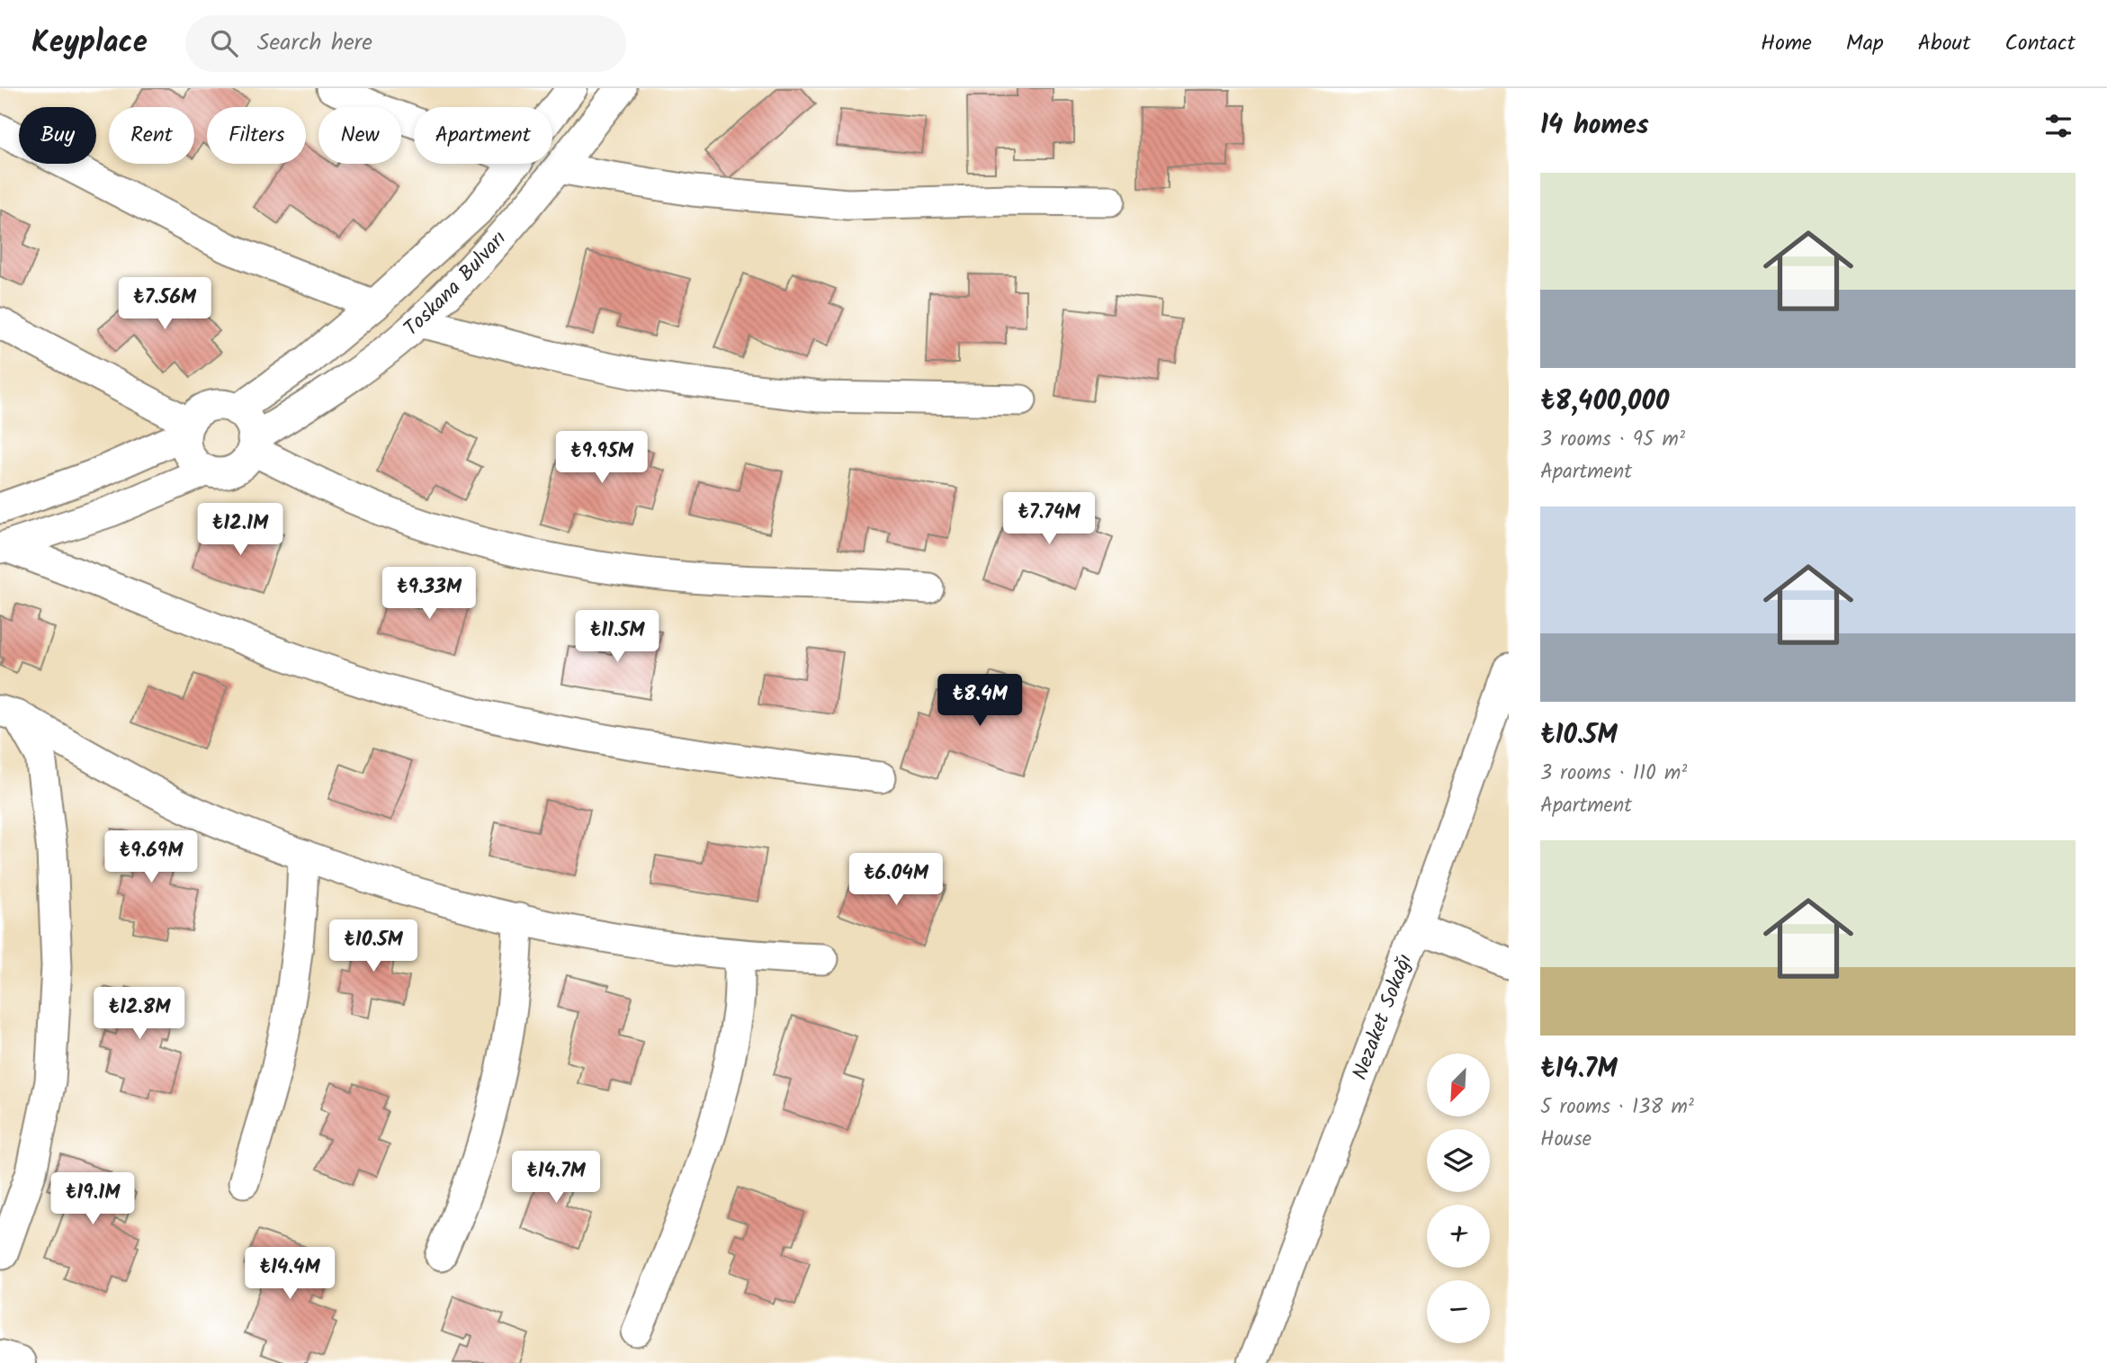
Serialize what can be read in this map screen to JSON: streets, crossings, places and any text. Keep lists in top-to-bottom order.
{
  "streets": {
    "street": ["Toskana Bulvarı", "Nezaket Sokağı"]
  },
  "north": "bottom left",
  "page": {
    "header": "Keyplace",
    "search": "Search here",
    "nav": [
      "Home",
      "Map",
      "About",
      "Contact"
    ],
    "heading": "14 homes",
    "chip": [
      "Buy",
      "Rent",
      "Filters",
      "New",
      "Apartment"
    ],
    "list": [
      {
        "name": "₺8,400,000",
        "note": "3 rooms · 95 m² · Apartment"
      },
      {
        "name": "₺10.5M",
        "note": "3 rooms · 110 m² · Apartment"
      },
      {
        "name": "₺14.7M",
        "note": "5 rooms · 138 m² · House"
      }
    ],
    "price": [
      "₺7.56M",
      "₺9.95M",
      "₺7.74M",
      "₺12.1M",
      "₺9.33M",
      "₺11.5M",
      "₺8.4M",
      "₺9.69M",
      "₺6.04M",
      "₺10.5M",
      "₺12.8M",
      "₺14.7M",
      "₺19.1M",
      "₺14.4M"
    ],
    "map_buttons": ["+", "−"]
  }
}
